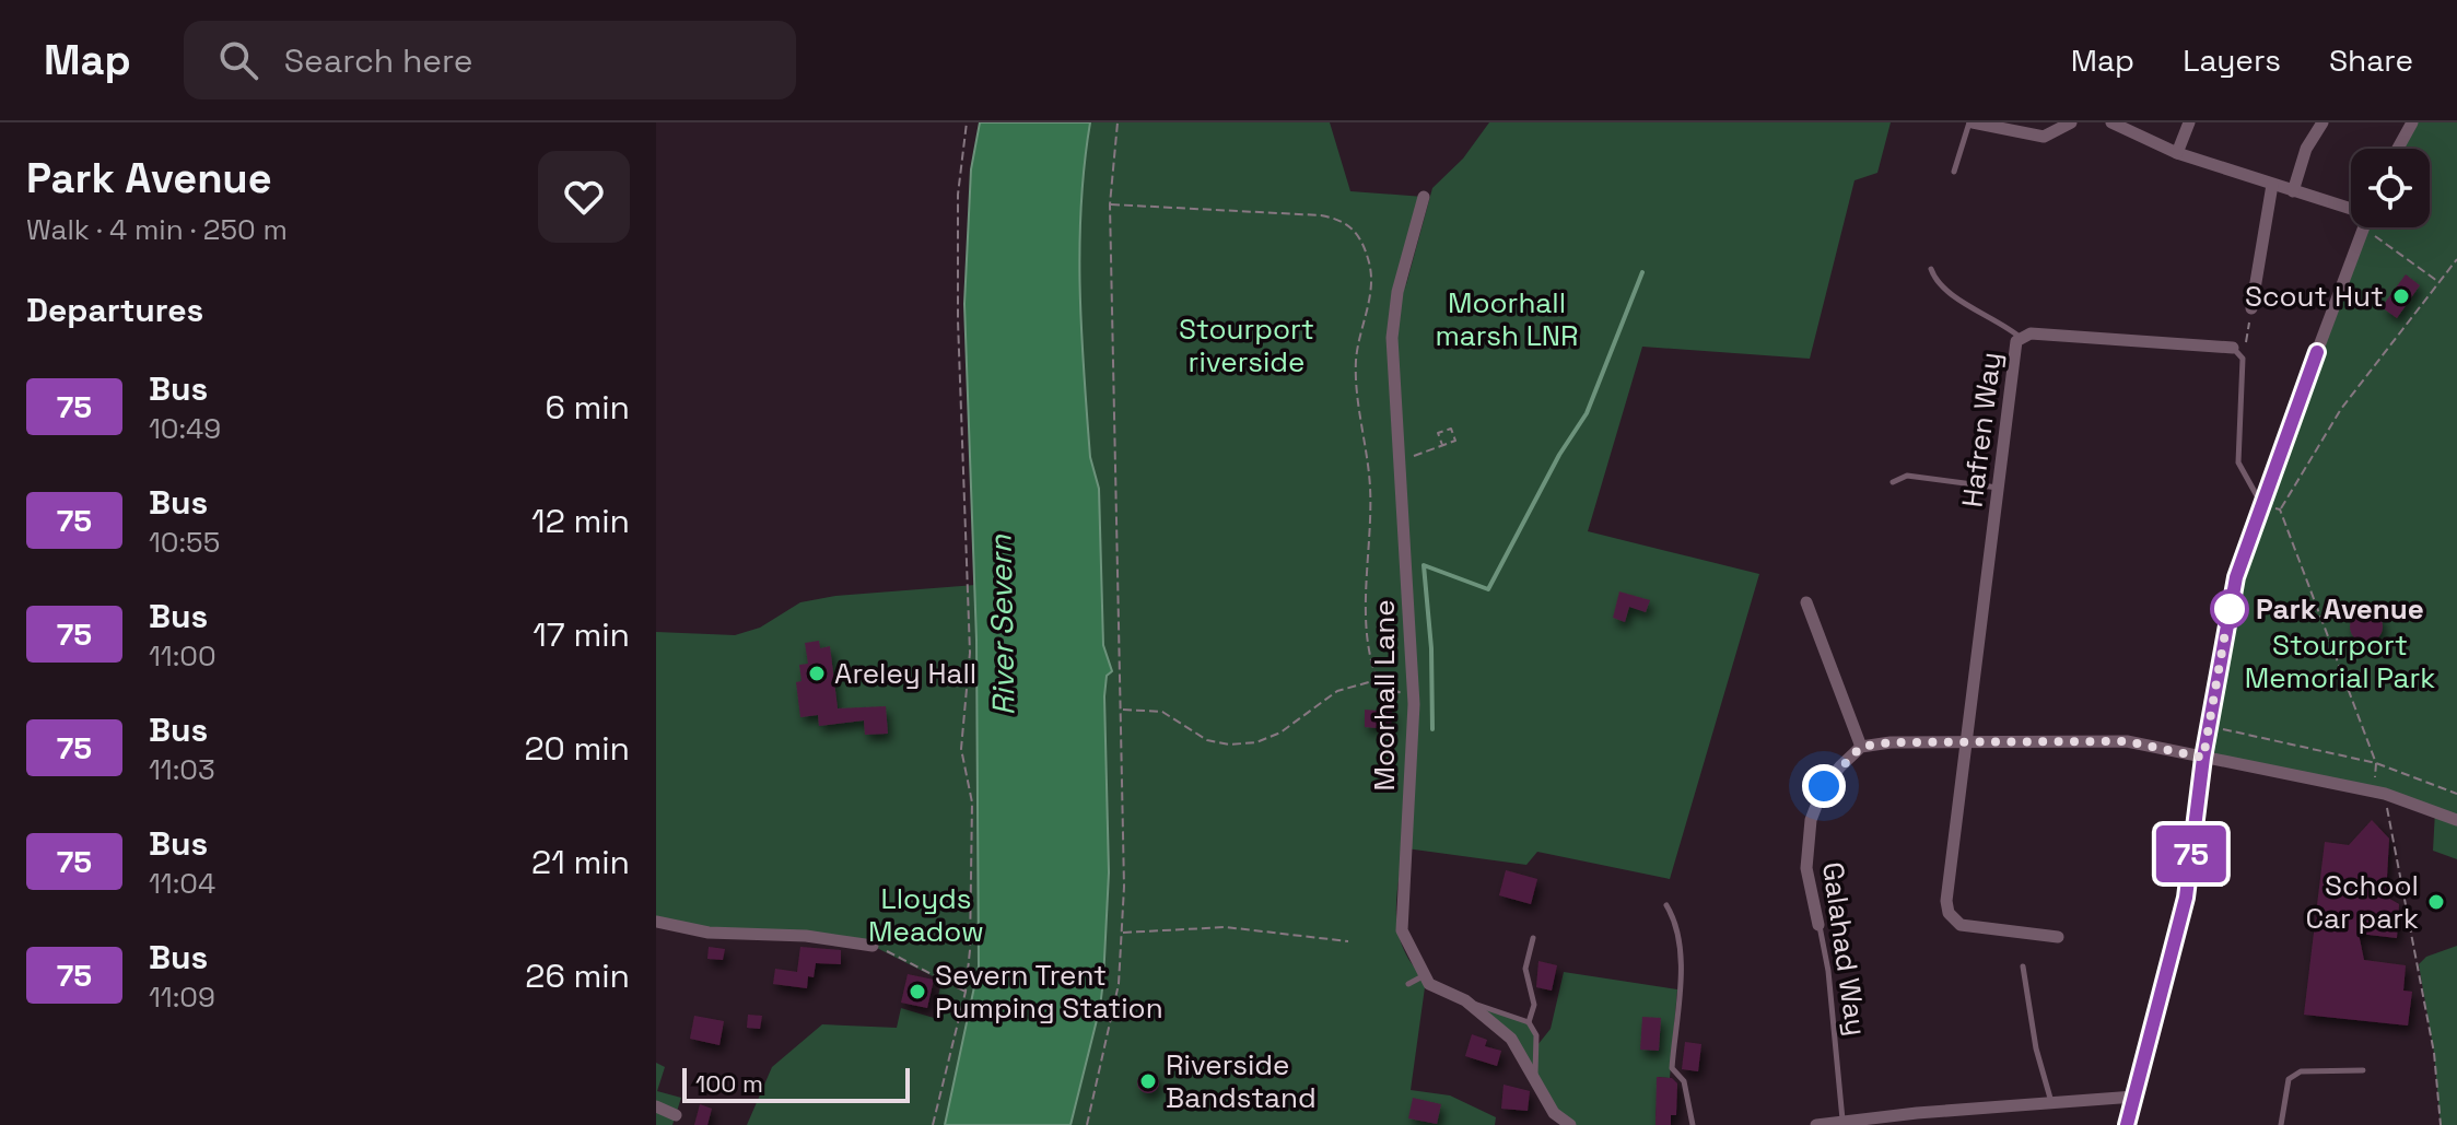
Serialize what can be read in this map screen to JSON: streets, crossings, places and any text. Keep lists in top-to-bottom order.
{
  "streets": {
    "street": ["Hafren Way", "Moorhall Lane", "Galahad Way"]
  },
  "water": ["River Severn"],
  "parks": [
    "Moorhall marsh LNR",
    "Stourport riverside",
    "Stourport Memorial Park",
    "Lloyds Meadow"
  ],
  "places": [
    "Scout Hut",
    "Park Avenue",
    "Areley Hall",
    "School Car park",
    "Severn Trent Pumping Station",
    "Riverside Bandstand"
  ],
  "lines": ["bus line 75"],
  "scale_bar": "100 m",
  "page": {
    "header": "Map",
    "search": "Search here",
    "nav": ["Map", "Layers", "Share"],
    "heading": [
      ["Park Avenue", "Walk · 4 min · 250 m"],
      "Departures"
    ],
    "on_map": "75",
    "list": [
      {
        "mark": "75",
        "name": "Bus",
        "note": "10:49",
        "value": "6 min"
      },
      {
        "mark": "75",
        "name": "Bus",
        "note": "10:55",
        "value": "12 min"
      },
      {
        "mark": "75",
        "name": "Bus",
        "note": "11:00",
        "value": "17 min"
      },
      {
        "mark": "75",
        "name": "Bus",
        "note": "11:03",
        "value": "20 min"
      },
      {
        "mark": "75",
        "name": "Bus",
        "note": "11:04",
        "value": "21 min"
      },
      {
        "mark": "75",
        "name": "Bus",
        "note": "11:09",
        "value": "26 min"
      }
    ],
    "scale": "100 m"
  }
}
